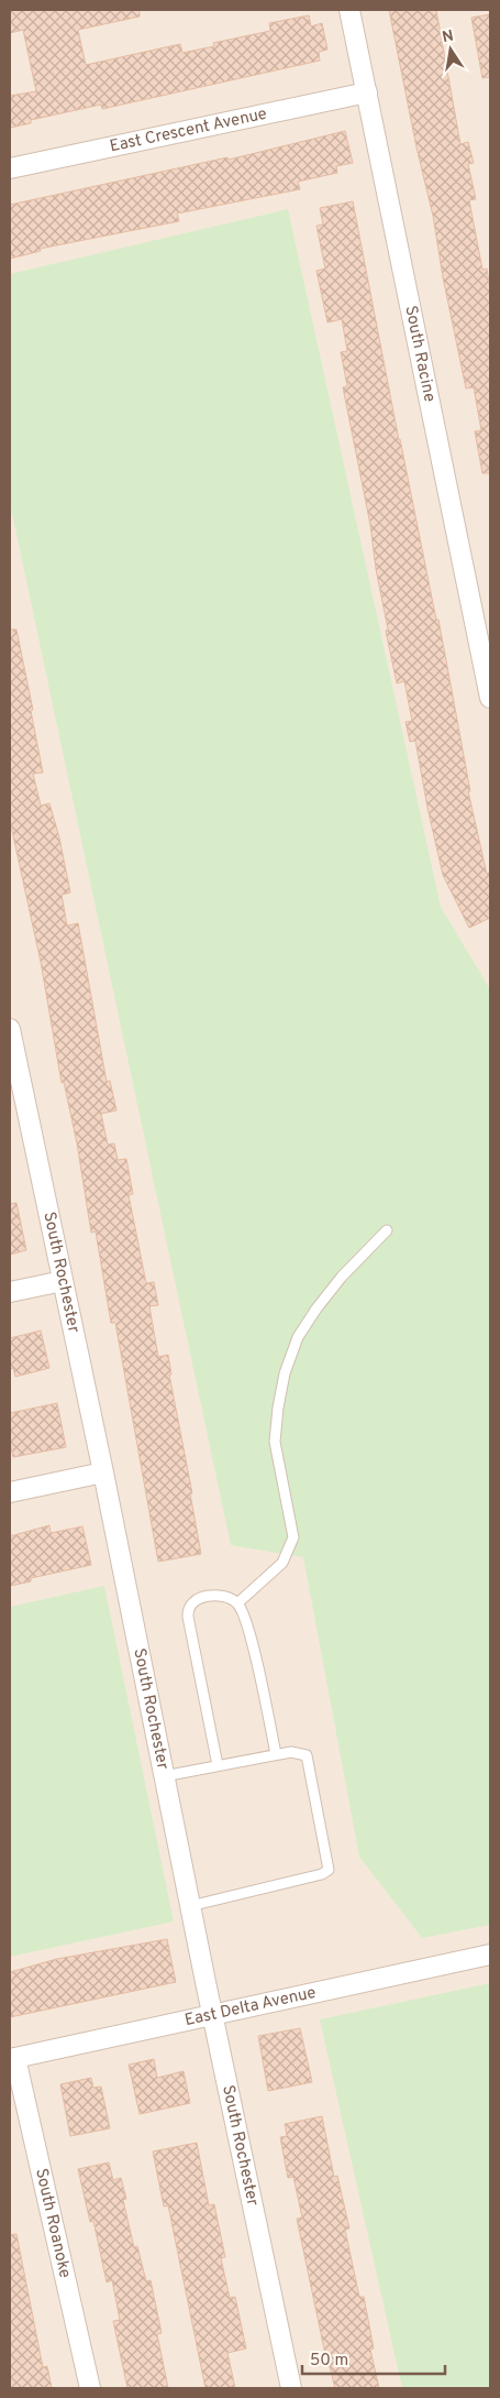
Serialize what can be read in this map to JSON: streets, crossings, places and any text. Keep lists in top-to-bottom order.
{
  "streets": {
    "street": [
      "East Crescent Avenue",
      "South Racine",
      "South Rochester",
      "East Delta Avenue",
      "South Roanoke"
    ]
  },
  "crossings": [
    ["East Crescent Avenue", "South Racine"],
    ["South Rochester", "East Delta Avenue"],
    ["East Delta Avenue", "South Roanoke"]
  ],
  "scale_bar": "50 m",
  "north": "top"
}
